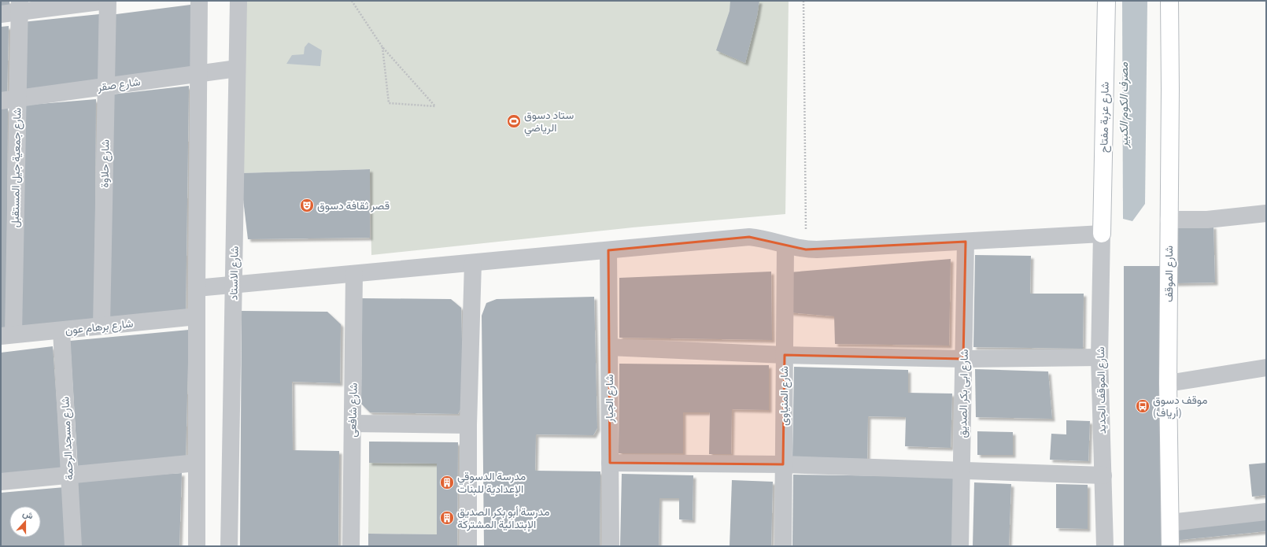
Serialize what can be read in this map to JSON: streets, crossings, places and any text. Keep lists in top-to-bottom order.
{
  "streets": {
    "street": [
      "شارع صقر",
      "شارع عزبة مفتاح",
      "شارع حلاوة",
      "شارع جمعية جيل المستقبل",
      "شارع الاستاد",
      "شارع الموقف",
      "شارع برهام عون",
      "شارع الموقف الجديد",
      "شارع ابى بكر الصديق",
      "شارع المنياوى",
      "شارع الجيار",
      "شارع شافعى",
      "شارع مسجد الرحمة"
    ]
  },
  "crossings": [
    ["شارع صقر", "شارع حلاوة"],
    ["شارع صقر", "شارع جمعية جيل المستقبل"],
    ["شارع صقر", "شارع الاستاد"],
    ["شارع عزبة مفتاح", "شارع الموقف الجديد"],
    ["شارع حلاوة", "شارع برهام عون"],
    ["شارع جمعية جيل المستقبل", "شارع برهام عون"],
    ["شارع برهام عون", "شارع مسجد الرحمة"]
  ],
  "water": ["مصرف الكوم الكبير"],
  "places": {
    "sports": ["ستاد دسوق الرياضي"],
    "theatre": ["قصر ثقافة دسوق"],
    "bus stop": ["موقف دسوق (أرياف)"],
    "building": ["مدرسة الدسوقي الإعدادية للبنات", "مدرسة أبو بكر الصديق الإبتدائية المشتركة"]
  },
  "north": "top"
}
